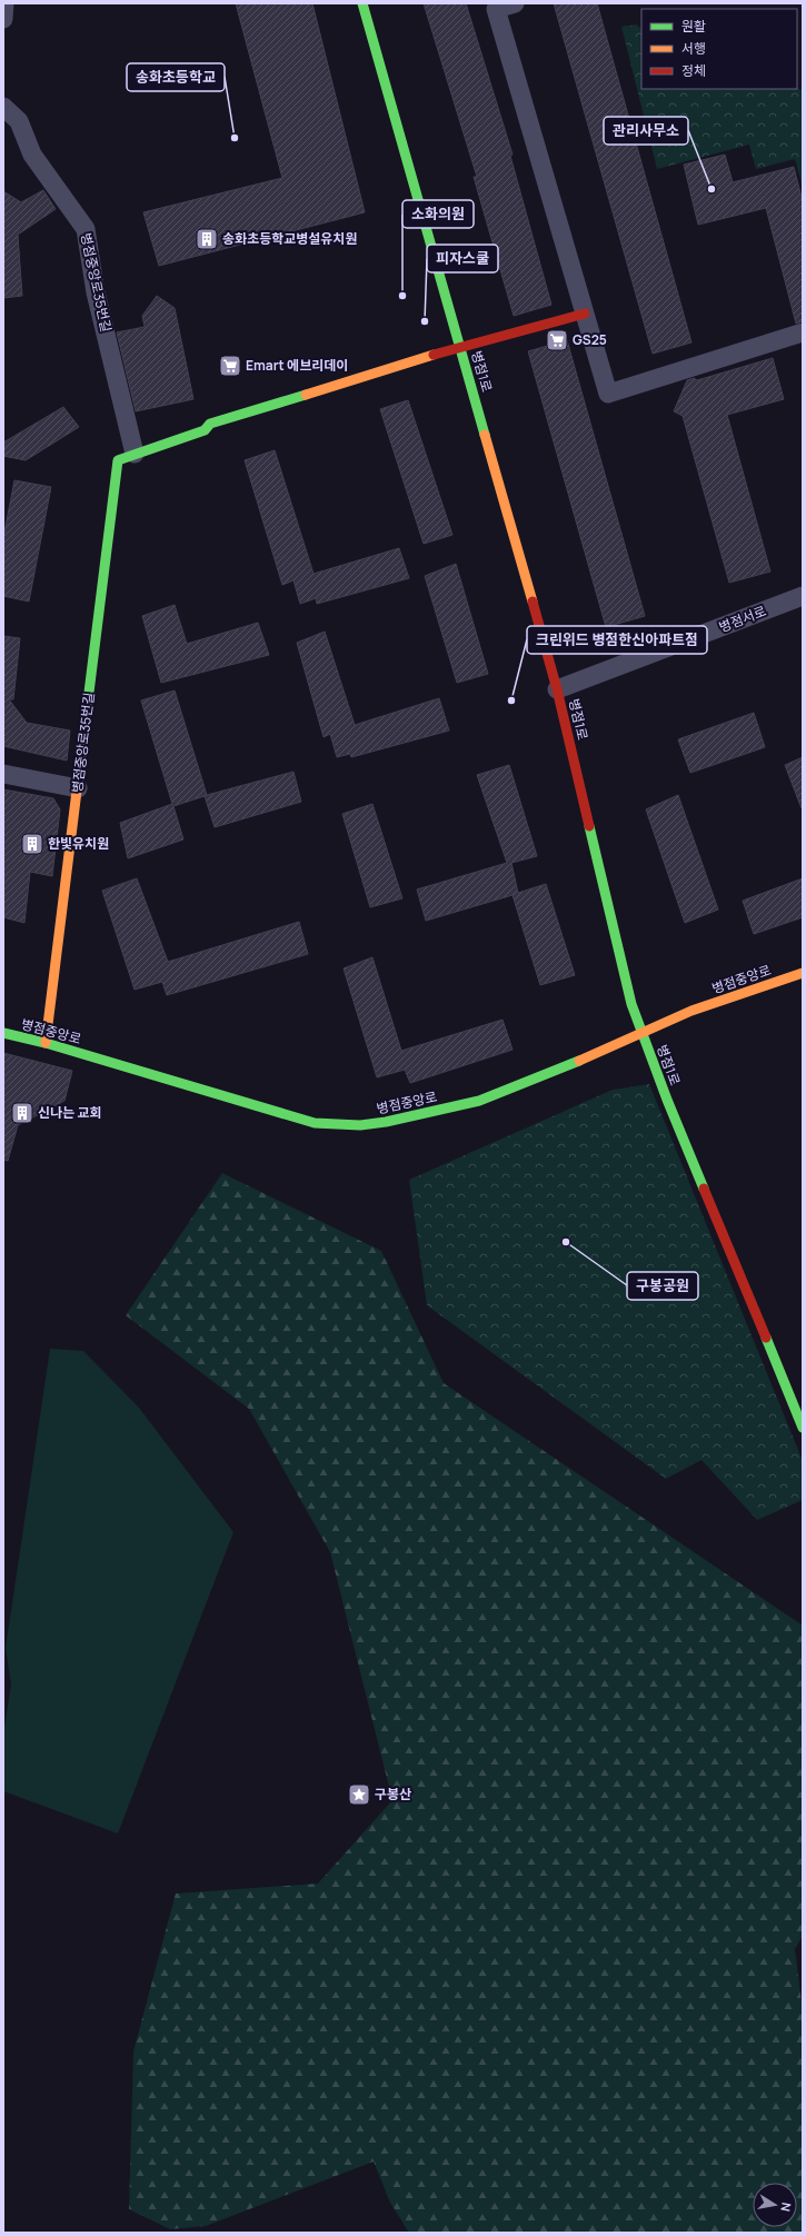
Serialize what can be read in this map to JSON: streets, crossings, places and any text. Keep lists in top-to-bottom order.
{
  "streets": {
    "street": [
      "병점중앙로35번길",
      "병점1로",
      "병점서로",
      "병점중앙로"
    ]
  },
  "crossings": [
    ["병점중앙로35번길", "병점1로"],
    ["병점중앙로35번길", "병점중앙로"],
    ["병점1로", "병점서로"],
    ["병점1로", "병점중앙로"]
  ],
  "places": {
    "other": [
      "송화초등학교",
      "관리사무소",
      "소화의원",
      "피자스쿨",
      "크린위드 병점한신아파트점",
      "구봉공원"
    ],
    "building": ["송화초등학교병설유치원", "한빛유치원", "신나는 교회"],
    "supermarket": ["GS25", "Emart 에브리데이"],
    "place": ["구봉산"]
  },
  "legend": ["원활", "서행", "정체"],
  "north": "right"
}
